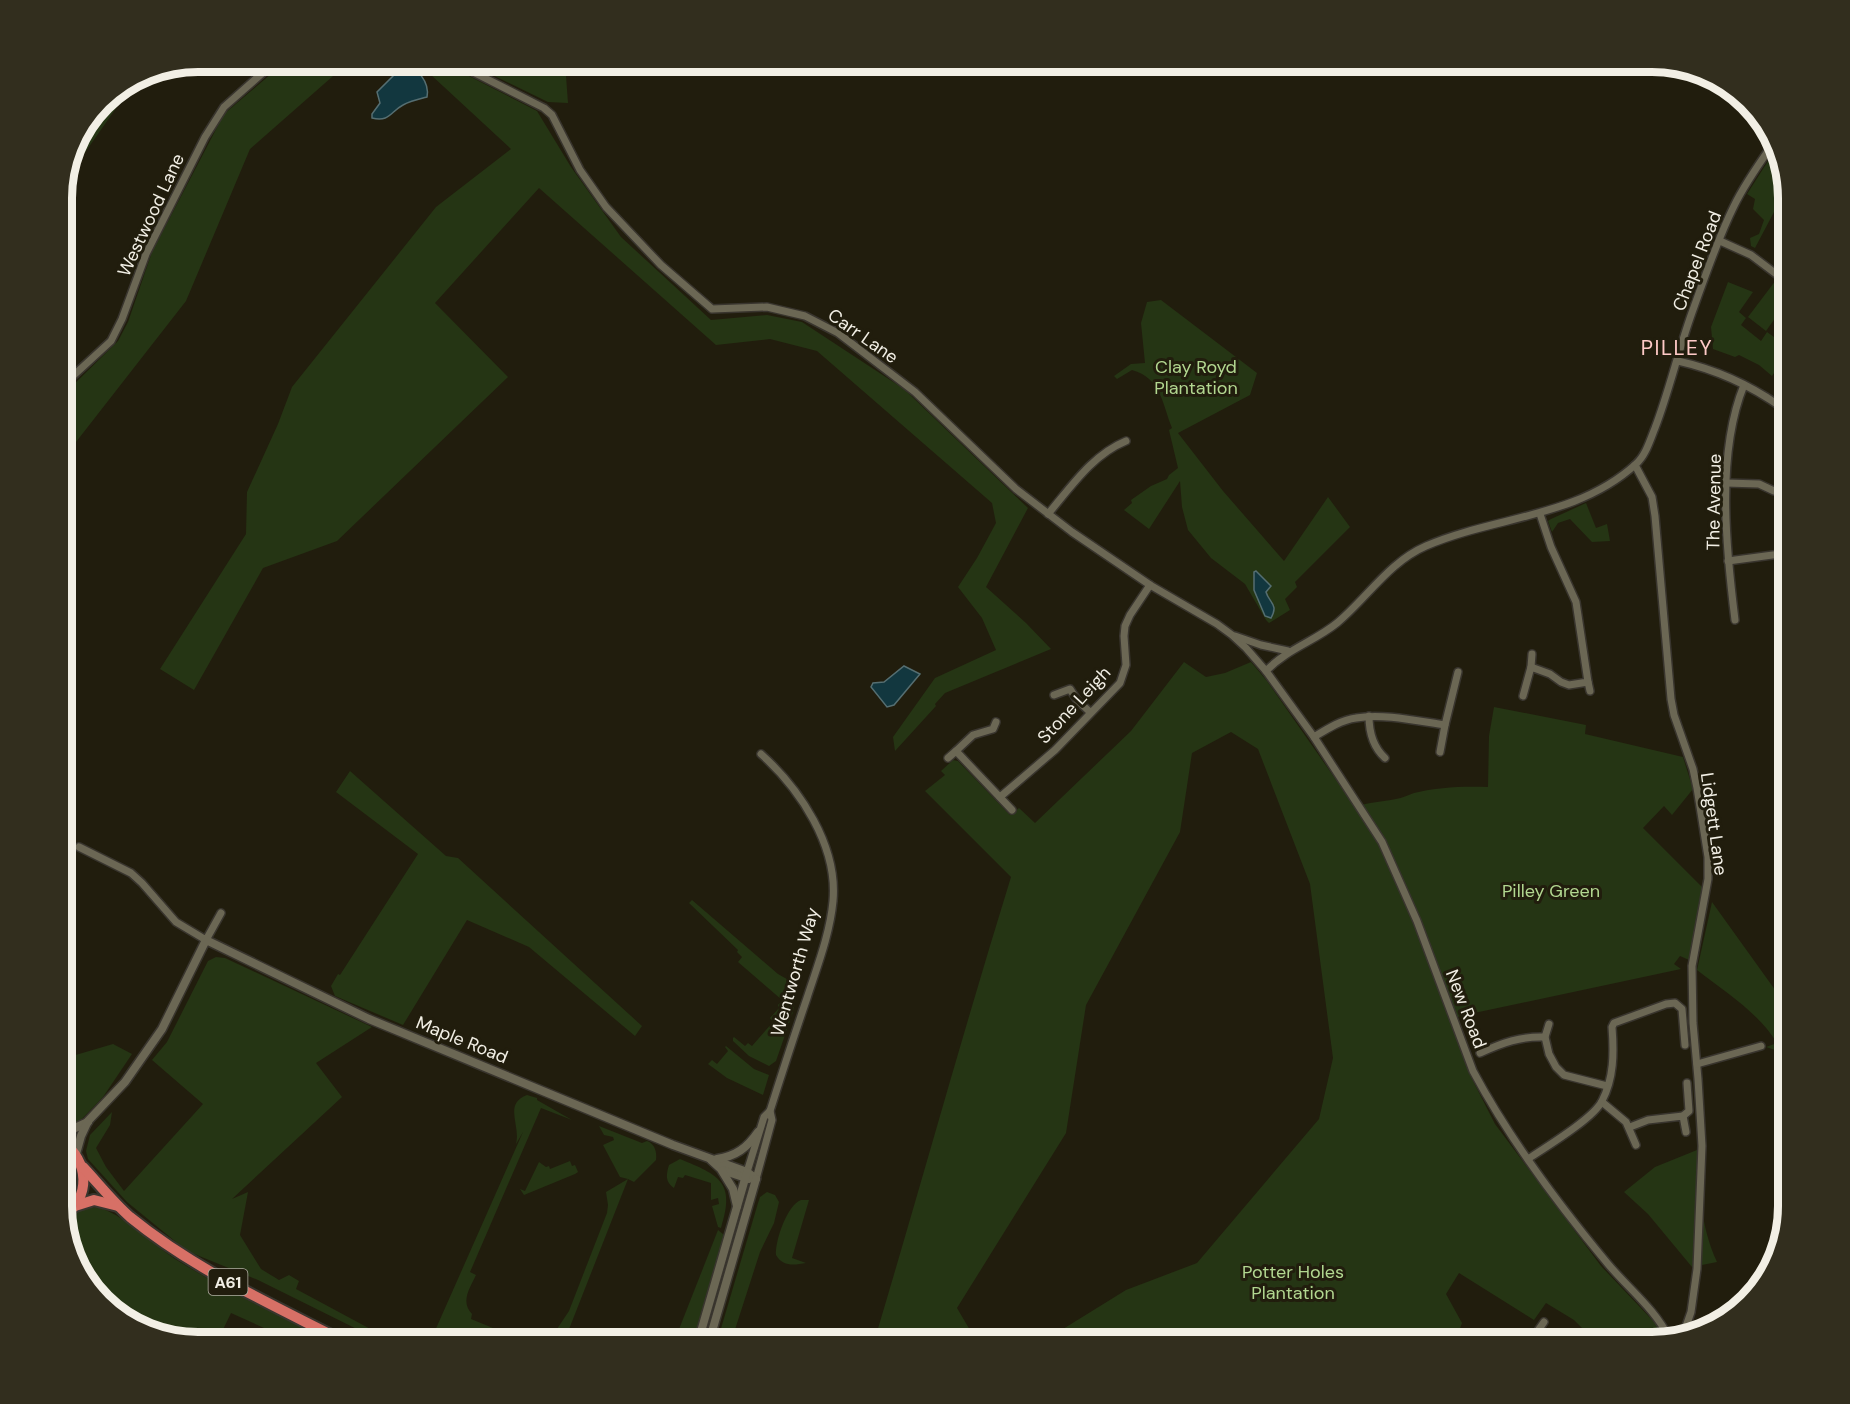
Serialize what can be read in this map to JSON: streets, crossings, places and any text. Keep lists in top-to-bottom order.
{
  "streets": {
    "highway": ["A61"],
    "street": [
      "Westwood Lane",
      "Chapel Road",
      "Carr Lane",
      "The Avenue",
      "Stone Leigh",
      "Lidgett Lane",
      "Wentworth Way",
      "New Road",
      "Maple Road"
    ]
  },
  "crossings": [
    ["Chapel Road", "Lidgett Lane"],
    ["Carr Lane", "Stone Leigh"],
    ["Carr Lane", "New Road"],
    ["Wentworth Way", "Maple Road"]
  ],
  "districts": ["PILLEY"],
  "parks": ["Clay Royd Plantation", "Pilley Green", "Potter Holes Plantation"]
}
